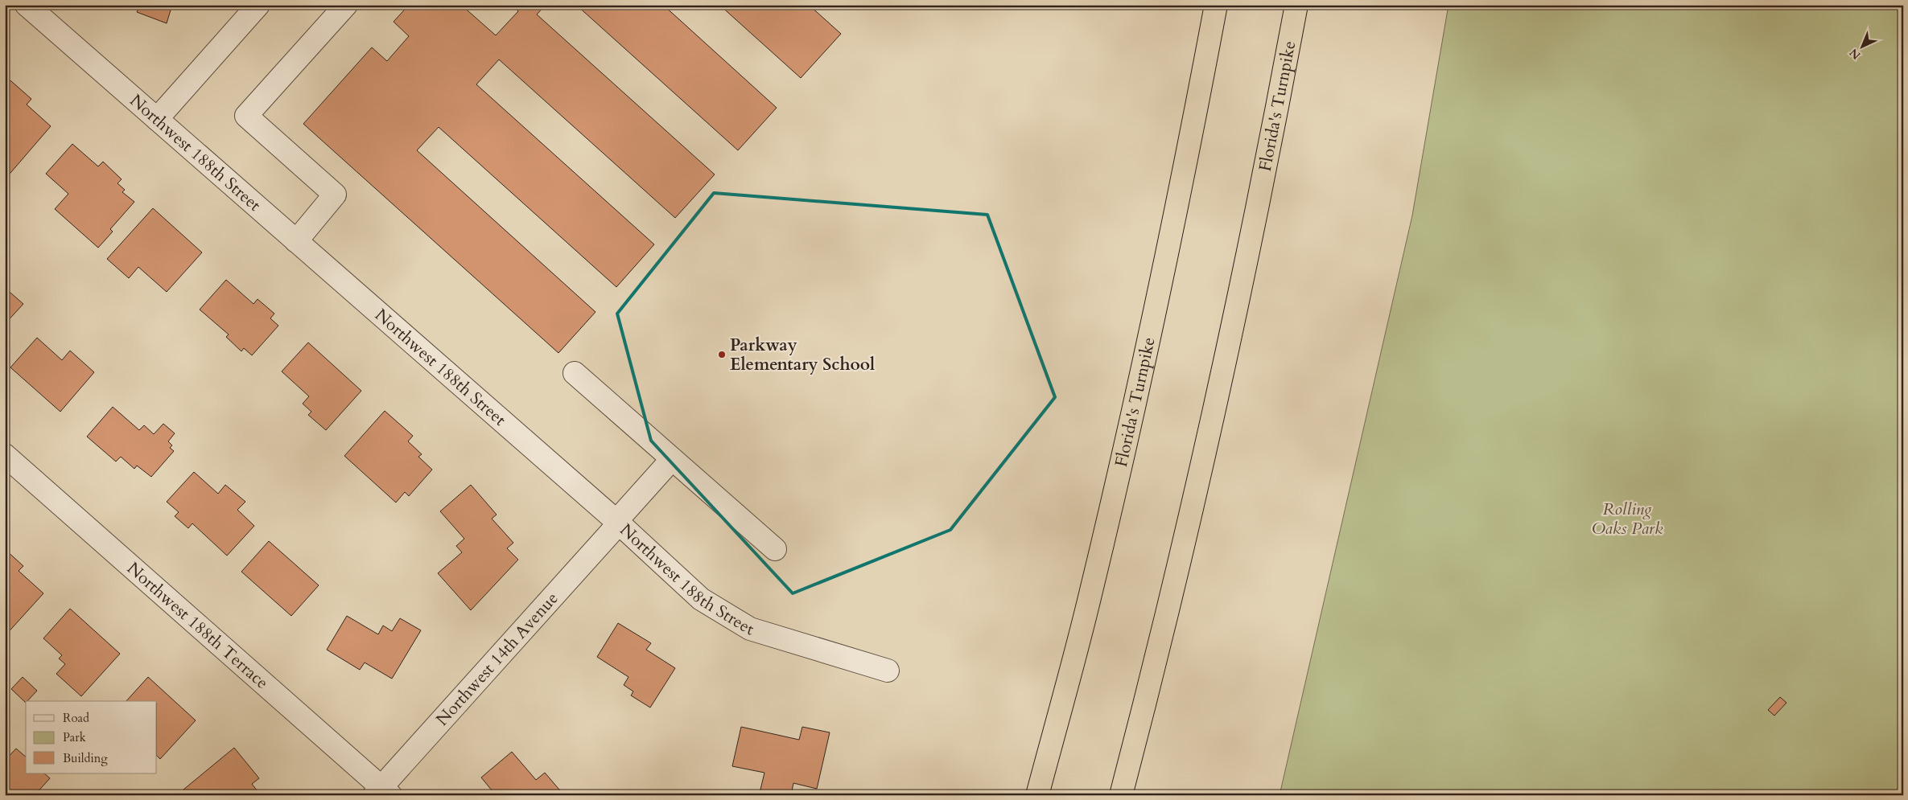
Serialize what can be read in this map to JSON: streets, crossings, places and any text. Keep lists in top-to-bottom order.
{
  "streets": {
    "highway": ["Florida's Turnpike"],
    "street": ["Northwest 188th Street", "Northwest 188th Terrace", "Northwest 14th Avenue"]
  },
  "crossings": [
    ["Northwest 188th Street", "Northwest 14th Avenue"],
    ["Northwest 188th Terrace", "Northwest 14th Avenue"]
  ],
  "parks": ["Rolling Oaks Park"],
  "places": ["Parkway Elementary School"],
  "legend": ["Road", "Park", "Building"],
  "north": "bottom left"
}
